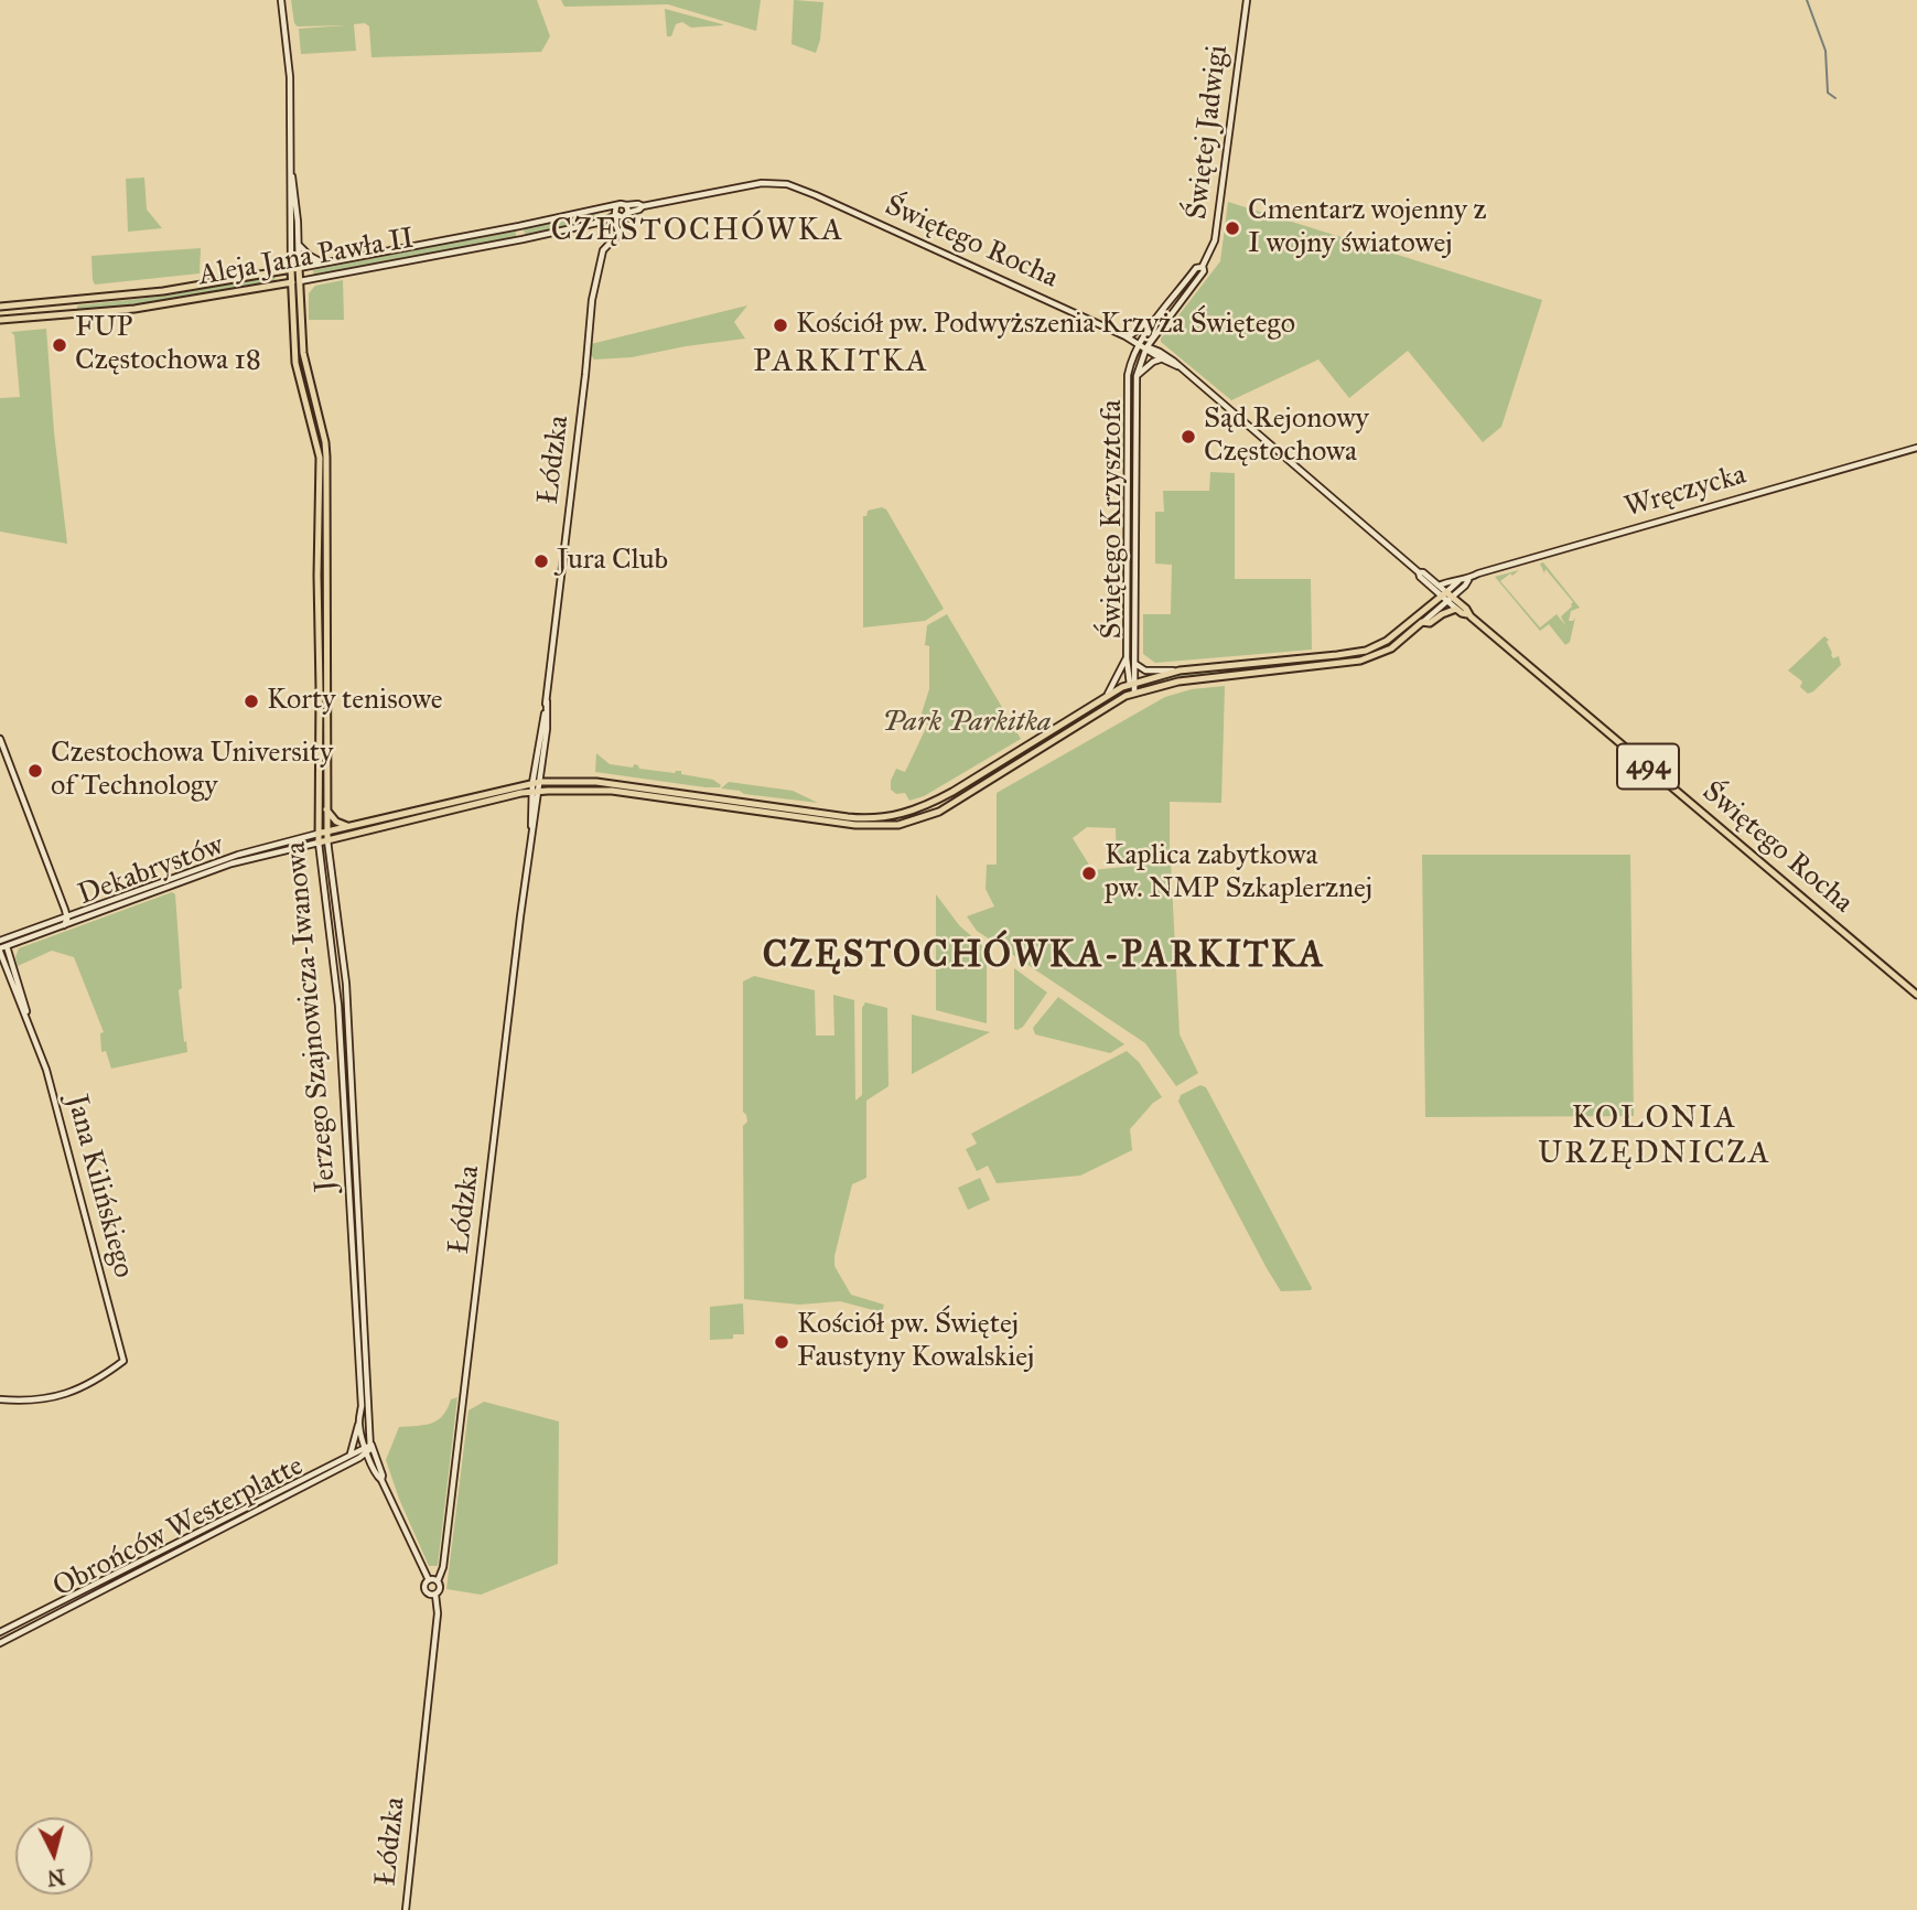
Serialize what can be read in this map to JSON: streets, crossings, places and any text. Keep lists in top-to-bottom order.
{
  "streets": {
    "main road": [
      "Świętego Rocha",
      "Aleja Jana Pawła II",
      "494",
      "Jerzego Szajnowicza-Iwanowa"
    ],
    "street": [
      "Świętej Jadwigi",
      "Łódzka",
      "Wręczycka",
      "Świętego Krzysztofa",
      "Dekabrystów",
      "Jana Kilińskiego",
      "Obrońców Westerplatte"
    ]
  },
  "crossings": [
    ["Świętej Jadwigi", "Świętego Rocha"],
    ["Świętej Jadwigi", "Świętego Krzysztofa"],
    ["Świętego Rocha", "Wręczycka"],
    ["Świętego Rocha", "Świętego Krzysztofa"],
    ["Aleja Jana Pawła II", "Łódzka"],
    ["Aleja Jana Pawła II", "Jerzego Szajnowicza-Iwanowa"],
    ["Łódzka", "Jerzego Szajnowicza-Iwanowa"],
    ["Dekabrystów", "Jerzego Szajnowicza-Iwanowa"],
    ["Dekabrystów", "Jana Kilińskiego"],
    ["Jerzego Szajnowicza-Iwanowa", "Obrońców Westerplatte"]
  ],
  "districts": [
    "CZĘSTOCHÓWKA",
    "PARKITKA",
    "CZĘSTOCHÓWKA-PARKITKA",
    "KOLONIA URZĘDNICZA"
  ],
  "parks": ["Park Parkitka"],
  "places": [
    "Cmentarz wojenny z I wojny światowej",
    "Kościół pw. Podwyższenia Krzyża Świętego",
    "FUP Częstochowa 18",
    "Sąd Rejonowy Częstochowa",
    "Jura Club",
    "Korty tenisowe",
    "Czestochowa University of Technology",
    "Kaplica zabytkowa pw. NMP Szkaplerznej",
    "Kościół pw. Świętej Faustyny Kowalskiej"
  ],
  "north": "bottom"
}
